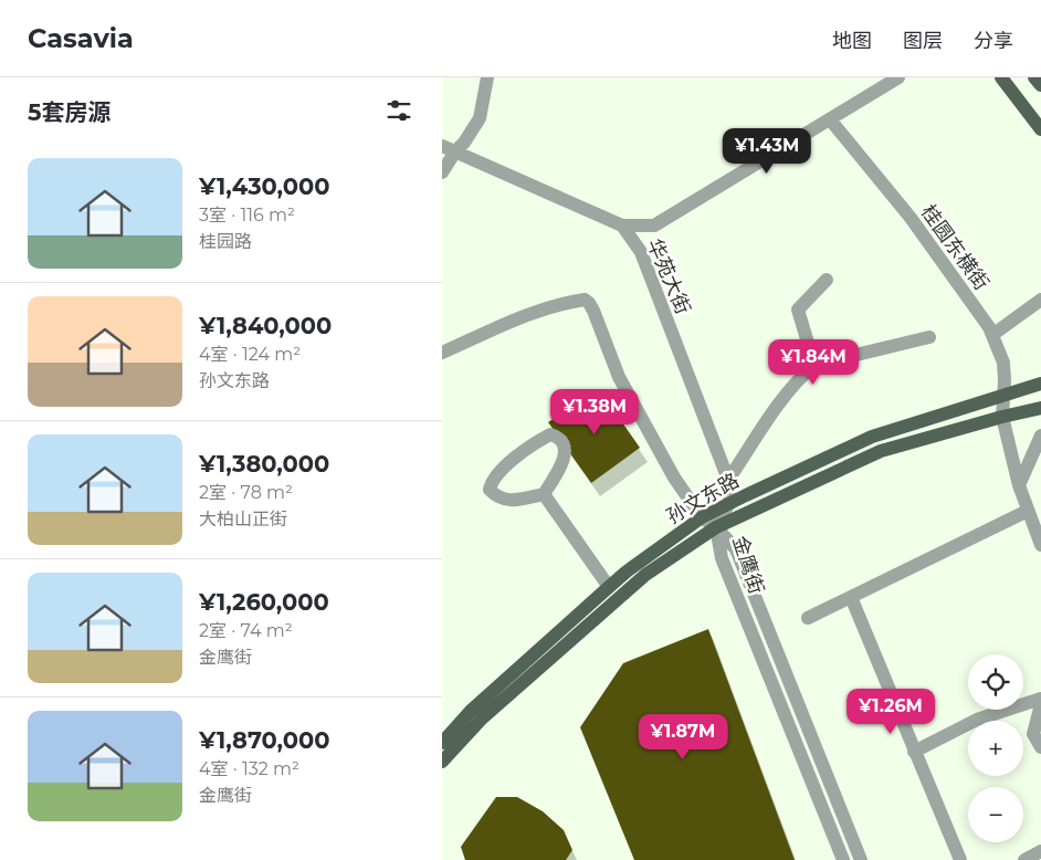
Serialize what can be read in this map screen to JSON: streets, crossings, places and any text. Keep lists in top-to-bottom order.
{
  "streets": {
    "main road": ["孙文东路"],
    "street": ["桂圆东横街", "华苑大街", "金鹰街"]
  },
  "crossings": [
    ["桂圆东横街", "孙文东路"],
    ["华苑大街", "孙文东路"],
    ["孙文东路", "金鹰街"]
  ],
  "page": {
    "header": "Casavia",
    "nav": ["地图", "图层", "分享"],
    "heading": "5套房源",
    "price": [
      "¥1.43M",
      "¥1.84M",
      "¥1.38M",
      "¥1.26M",
      "¥1.87M"
    ],
    "list": [
      {
        "name": "¥1,430,000",
        "note": "3室 · 116 m² · 桂园路"
      },
      {
        "name": "¥1,840,000",
        "note": "4室 · 124 m² · 孙文东路"
      },
      {
        "name": "¥1,380,000",
        "note": "2室 · 78 m² · 大柏山正街"
      },
      {
        "name": "¥1,260,000",
        "note": "2室 · 74 m² · 金鹰街"
      },
      {
        "name": "¥1,870,000",
        "note": "4室 · 132 m² · 金鹰街"
      }
    ],
    "map_buttons": ["+", "−"]
  }
}
